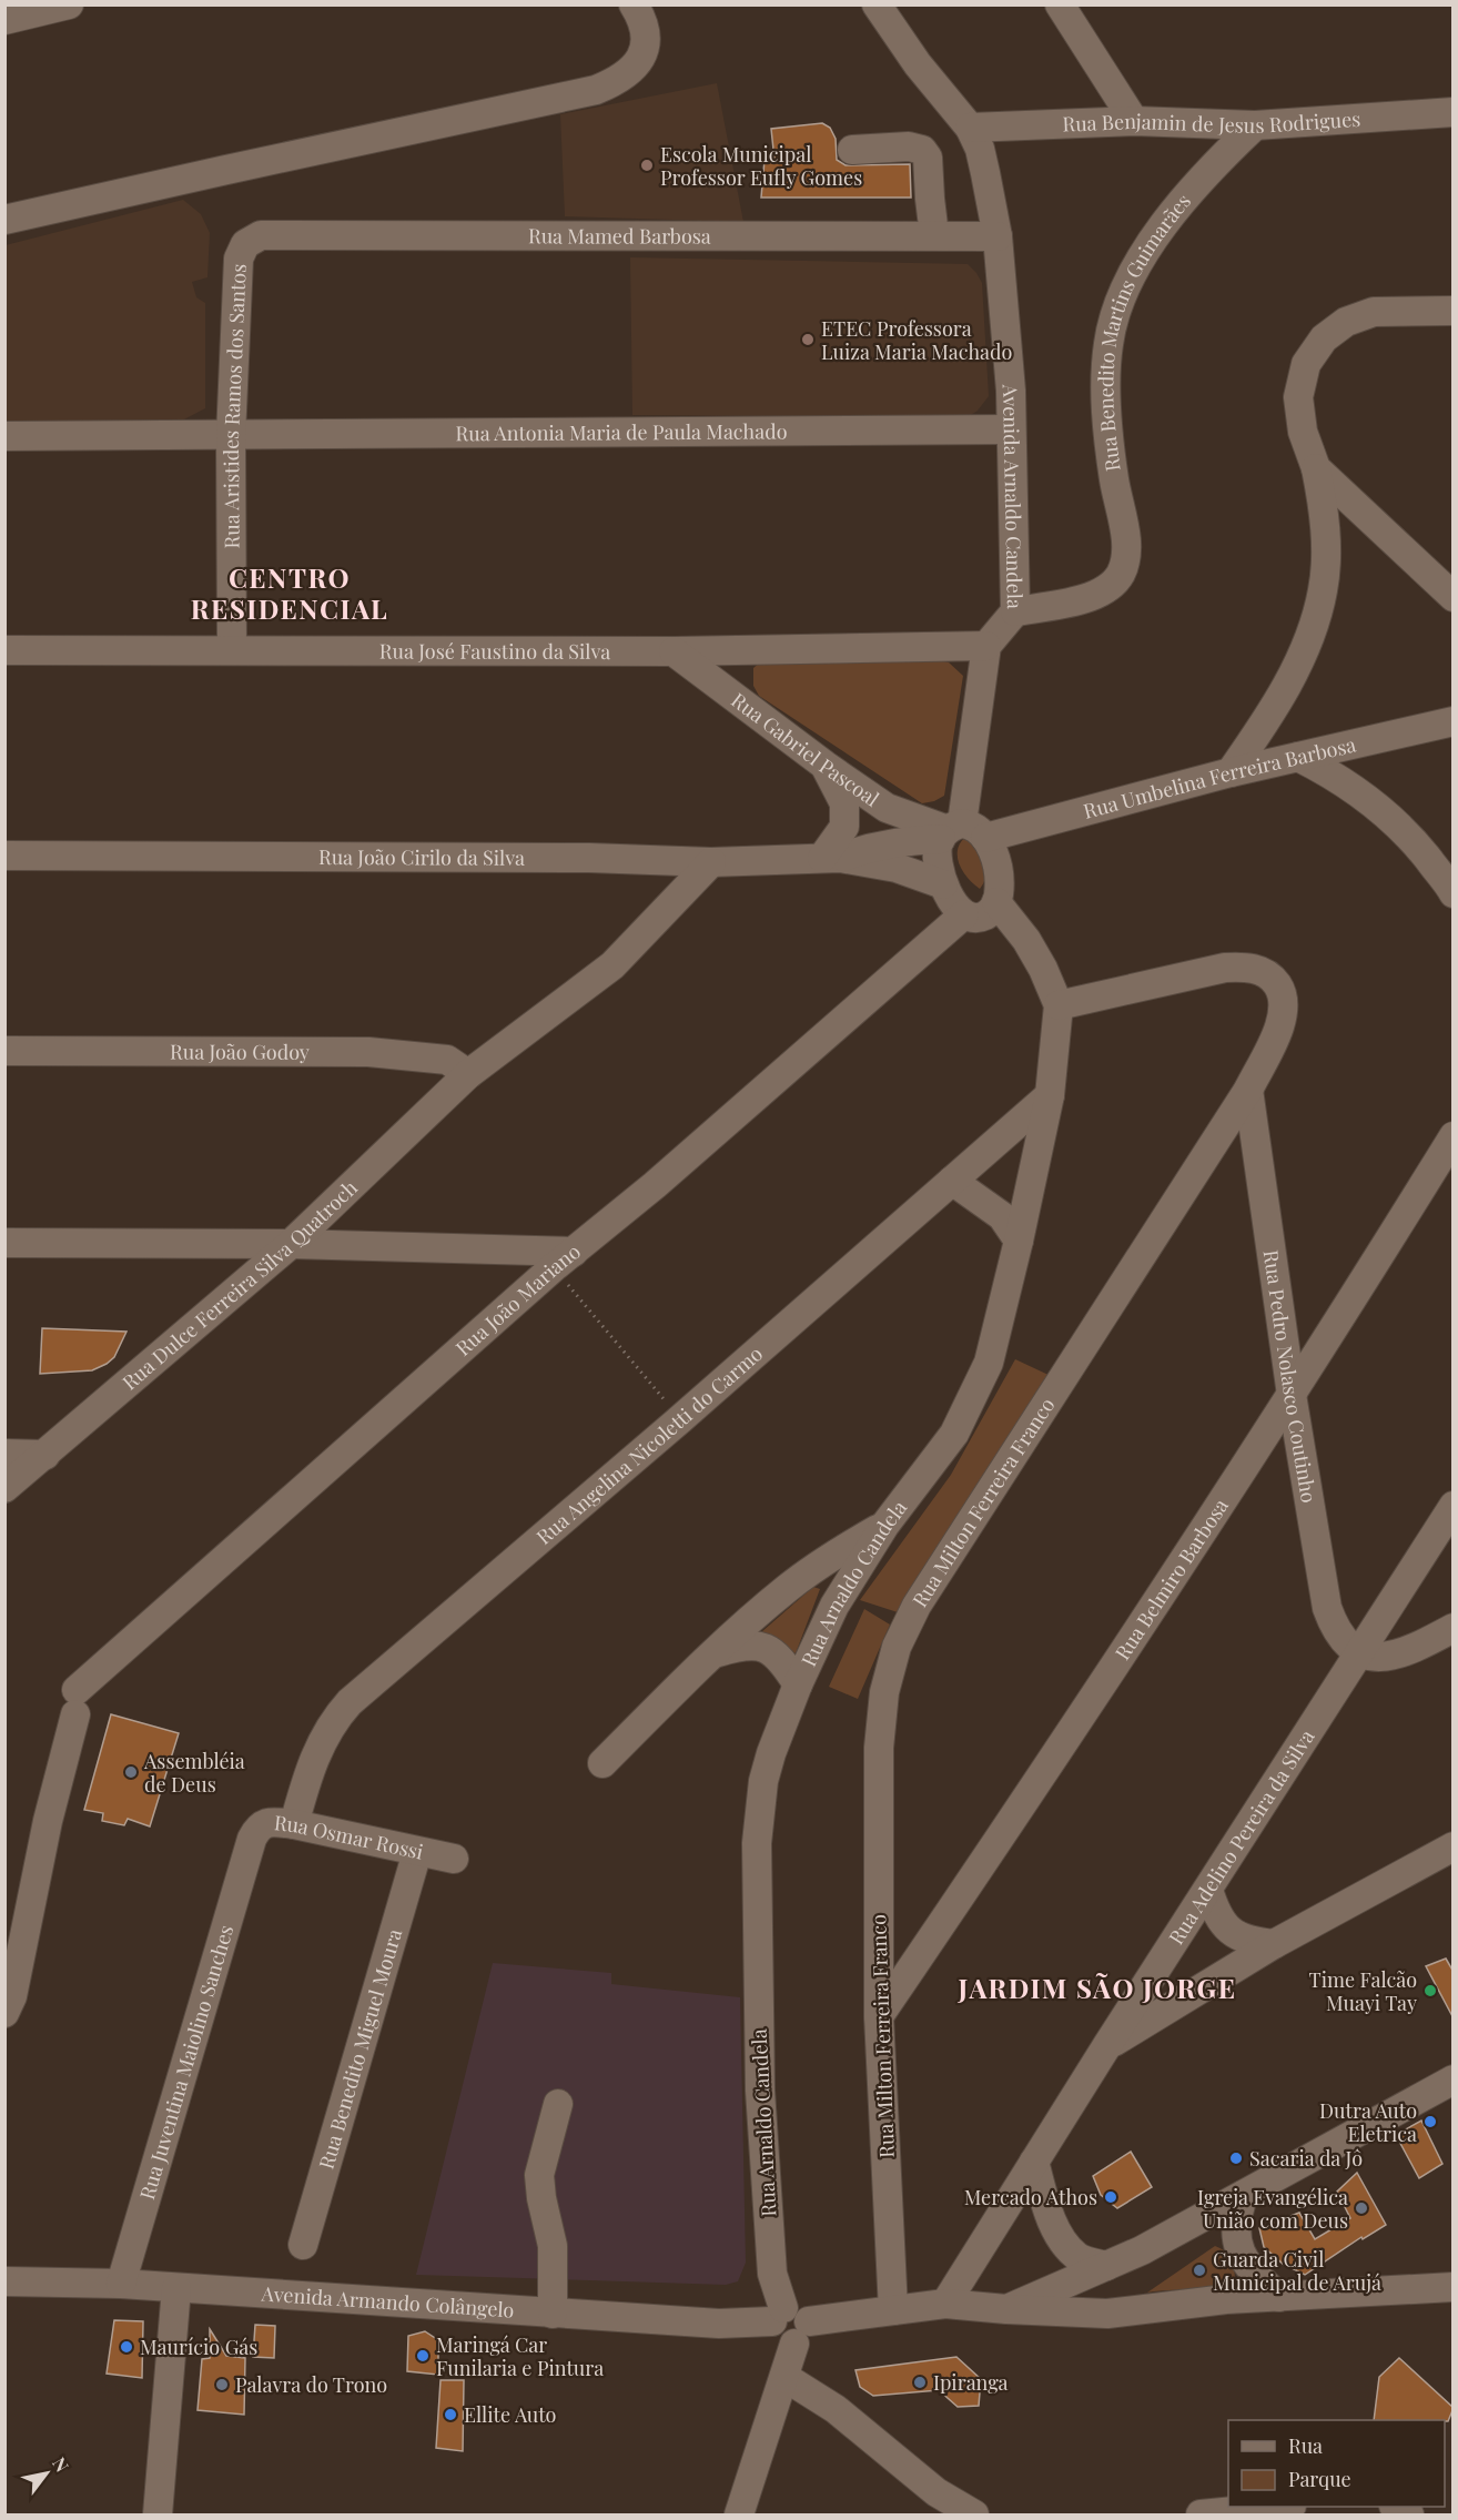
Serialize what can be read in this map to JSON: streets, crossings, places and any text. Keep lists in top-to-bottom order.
{
  "streets": {
    "street": [
      "Rua Benjamin de Jesus Rodrigues",
      "Rua Mamed Barbosa",
      "Rua Benedito Martins Guimarães",
      "Rua Aristides Ramos dos Santos",
      "Rua Antonia Maria de Paula Machado",
      "Avenida Arnaldo Candela",
      "Rua José Faustino da Silva",
      "Rua Gabriel Pascoal",
      "Rua Umbelina Ferreira Barbosa",
      "Rua João Cirilo da Silva",
      "Rua João Godoy",
      "Rua Dulce Ferreira Silva Quatroch",
      "Rua João Mariano",
      "Rua Pedro Nolasco Coutinho",
      "Rua Angelina Nicoletti do Carmo",
      "Rua Milton Ferreira Franco",
      "Rua Belmiro Barbosa",
      "Rua Arnaldo Candela",
      "Rua Adelino Pereira da Silva",
      "Rua Osmar Rossi",
      "Rua Benedito Miguel Moura",
      "Rua Juventina Maiolino Sanches",
      "Avenida Armando Colângelo"
    ]
  },
  "crossings": [
    ["Rua Benjamin de Jesus Rodrigues", "Rua Benedito Martins Guimarães"],
    ["Rua Benjamin de Jesus Rodrigues", "Avenida Arnaldo Candela"],
    ["Rua Mamed Barbosa", "Rua Aristides Ramos dos Santos"],
    ["Rua Mamed Barbosa", "Avenida Arnaldo Candela"],
    ["Rua Benedito Martins Guimarães", "Avenida Arnaldo Candela"],
    ["Rua Aristides Ramos dos Santos", "Rua Antonia Maria de Paula Machado"],
    ["Rua Aristides Ramos dos Santos", "Rua José Faustino da Silva"],
    ["Rua Antonia Maria de Paula Machado", "Avenida Arnaldo Candela"],
    ["Avenida Arnaldo Candela", "Rua José Faustino da Silva"],
    ["Rua José Faustino da Silva", "Rua Gabriel Pascoal"],
    ["Rua Gabriel Pascoal", "Rua Umbelina Ferreira Barbosa"],
    ["Rua Gabriel Pascoal", "Rua João Cirilo da Silva"],
    ["Rua Gabriel Pascoal", "Rua João Mariano"],
    ["Rua Gabriel Pascoal", "Rua Arnaldo Candela"],
    ["Rua Umbelina Ferreira Barbosa", "Rua João Cirilo da Silva"],
    ["Rua Umbelina Ferreira Barbosa", "Rua João Mariano"],
    ["Rua Umbelina Ferreira Barbosa", "Rua Arnaldo Candela"],
    ["Rua João Cirilo da Silva", "Rua Dulce Ferreira Silva Quatroch"],
    ["Rua João Cirilo da Silva", "Rua João Mariano"],
    ["Rua João Cirilo da Silva", "Rua Arnaldo Candela"],
    ["Rua João Godoy", "Rua Dulce Ferreira Silva Quatroch"],
    ["Rua João Mariano", "Rua Arnaldo Candela"],
    ["Rua Pedro Nolasco Coutinho", "Rua Milton Ferreira Franco"],
    ["Rua Pedro Nolasco Coutinho", "Rua Belmiro Barbosa"],
    ["Rua Pedro Nolasco Coutinho", "Rua Adelino Pereira da Silva"],
    ["Rua Angelina Nicoletti do Carmo", "Rua Arnaldo Candela"],
    ["Rua Angelina Nicoletti do Carmo", "Rua Osmar Rossi"],
    ["Rua Milton Ferreira Franco", "Rua Belmiro Barbosa"],
    ["Rua Milton Ferreira Franco", "Rua Arnaldo Candela"],
    ["Rua Milton Ferreira Franco", "Avenida Armando Colângelo"],
    ["Rua Arnaldo Candela", "Avenida Armando Colângelo"],
    ["Rua Adelino Pereira da Silva", "Avenida Armando Colângelo"],
    ["Rua Osmar Rossi", "Rua Benedito Miguel Moura"],
    ["Rua Osmar Rossi", "Rua Juventina Maiolino Sanches"],
    ["Rua Juventina Maiolino Sanches", "Avenida Armando Colângelo"]
  ],
  "districts": ["CENTRO RESIDENCIAL", "JARDIM SÃO JORGE"],
  "places": [
    "Escola Municipal Professor Eufly Gomes",
    "ETEC Professora Luiza Maria Machado",
    "Assembléia de Deus",
    "Time Falcão Muayi Tay",
    "Dutra Auto Eletrica",
    "Sacaria da Jô",
    "Mercado Athos",
    "Igreja Evangélica União com Deus",
    "Guarda Civil Municipal de Arujá",
    "Maurício Gás",
    "Maringá Car Funilaria e Pintura",
    "Ipiranga",
    "Palavra do Trono",
    "Ellite Auto"
  ],
  "legend": ["Rua", "Parque"],
  "north": "top right"
}
